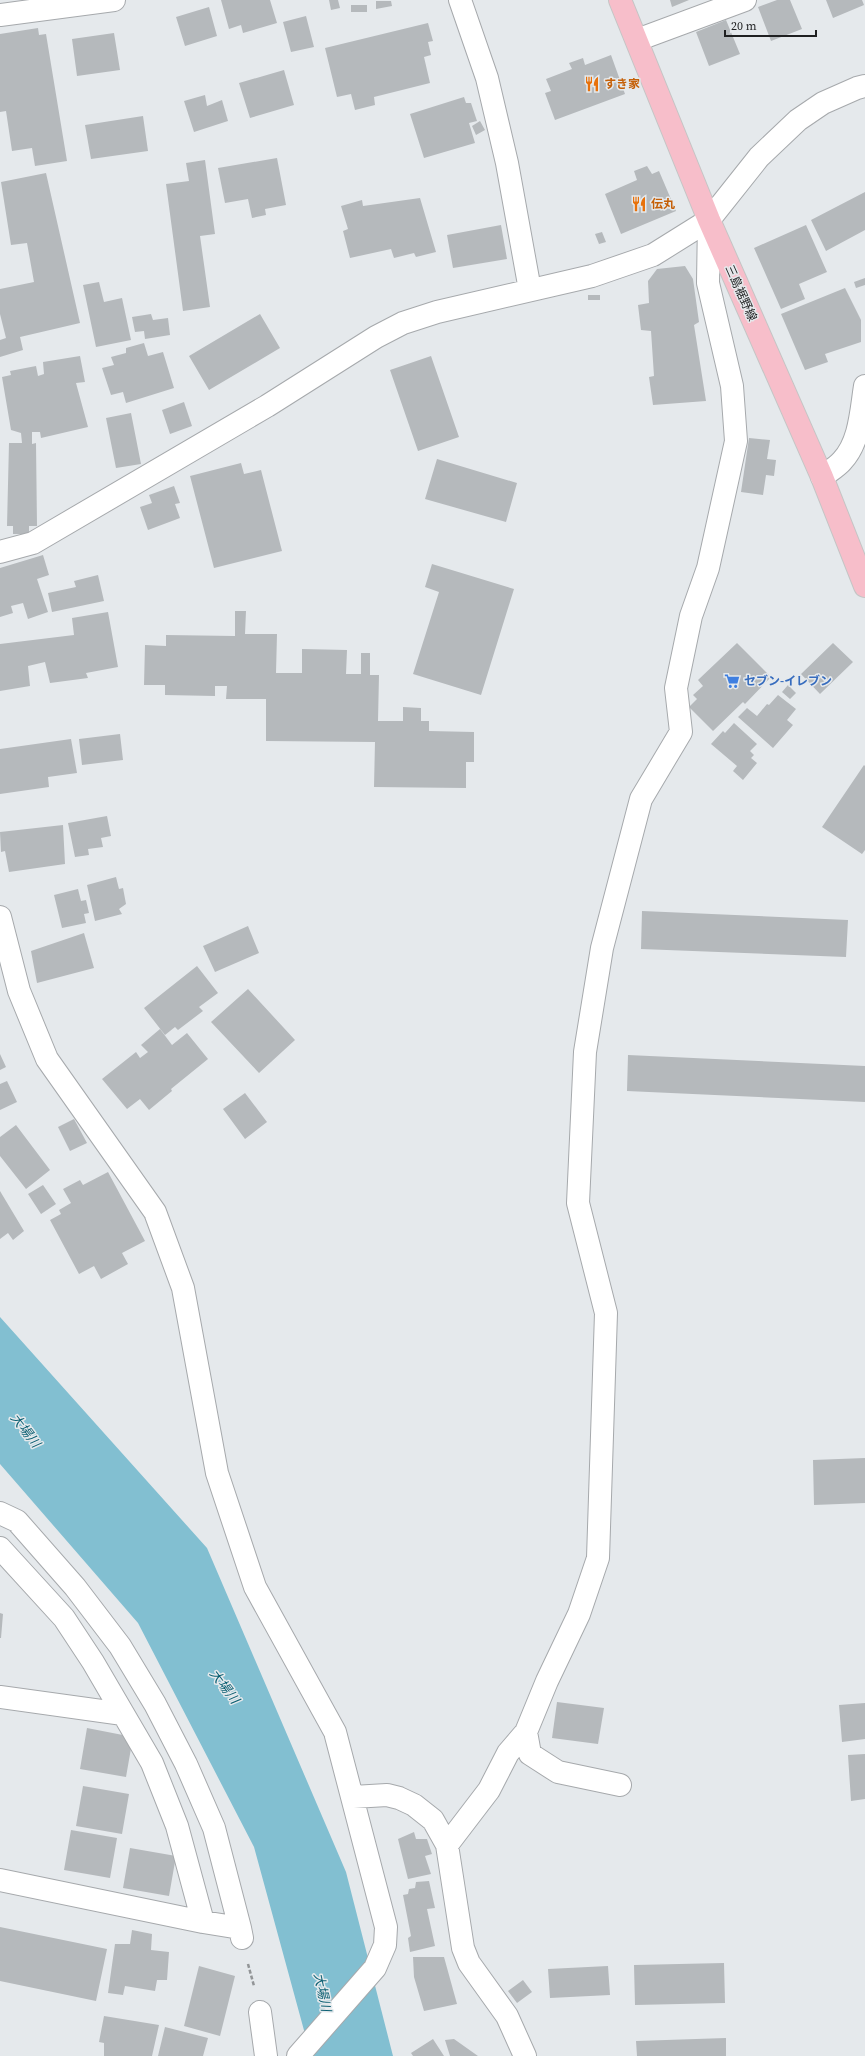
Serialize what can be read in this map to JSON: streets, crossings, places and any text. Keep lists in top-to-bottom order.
{
  "streets": {
    "main road": ["三島裾野線"]
  },
  "water": ["大場川"],
  "places": {
    "restaurant": ["すき家", "伝丸"],
    "supermarket": ["セブン-イレブン"]
  },
  "scale_bar": "20 m"
}
